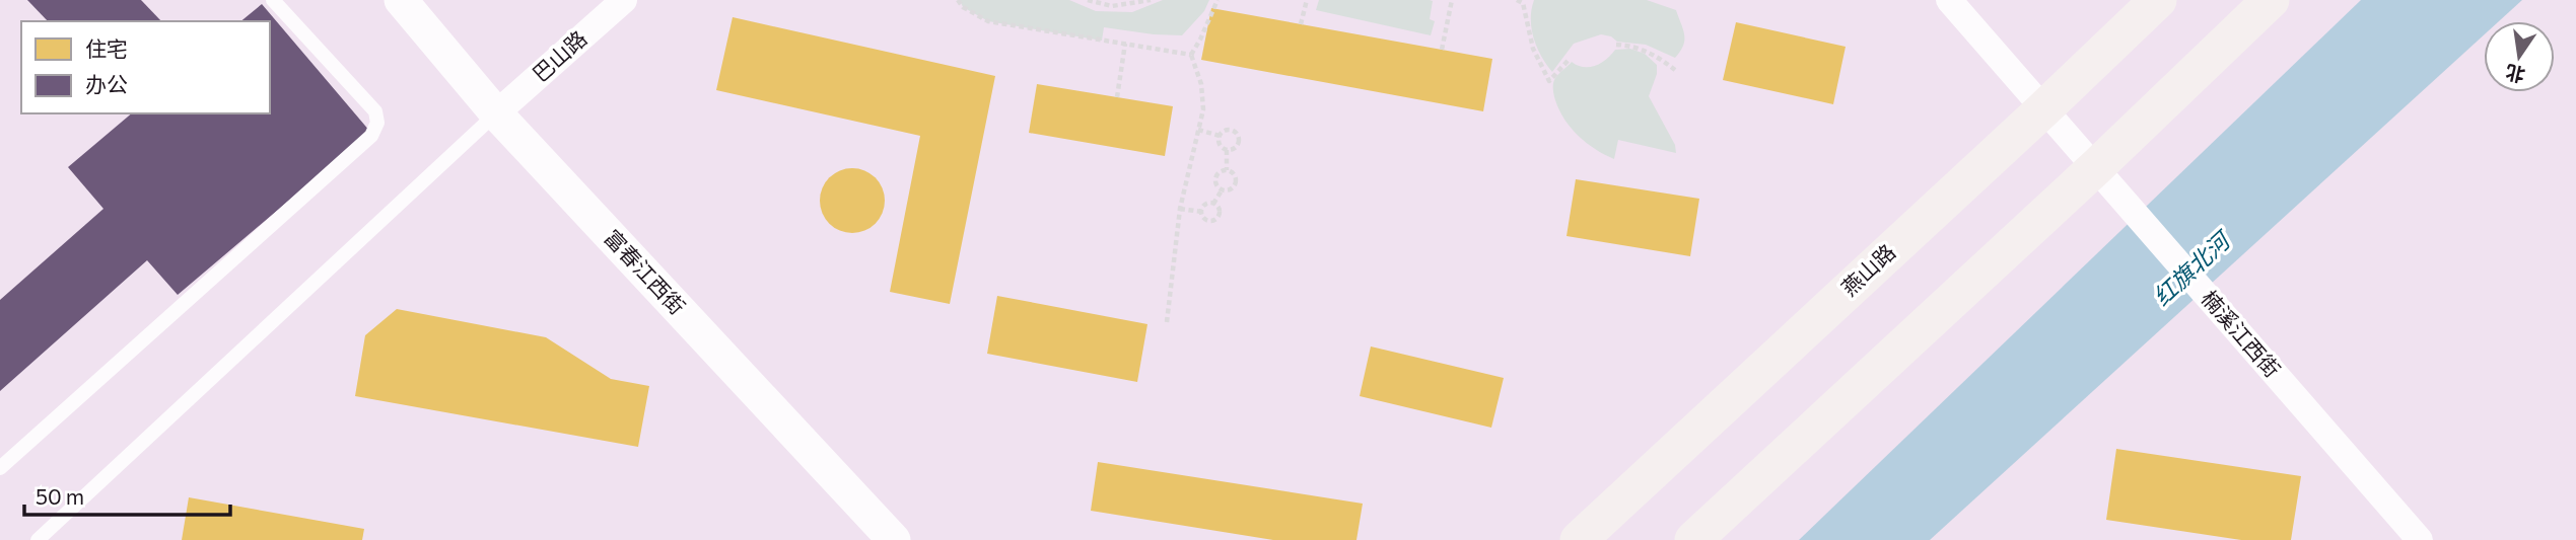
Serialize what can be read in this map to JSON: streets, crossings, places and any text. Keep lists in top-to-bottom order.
{
  "streets": {
    "main road": ["燕山路"],
    "street": ["巴山路", "富春江西街", "楠溪江西街"]
  },
  "crossings": [
    ["巴山路", "富春江西街"],
    ["燕山路", "楠溪江西街"]
  ],
  "water": ["红旗北河"],
  "legend": ["住宅", "办公"],
  "scale_bar": "50 m",
  "north": "bottom"
}
